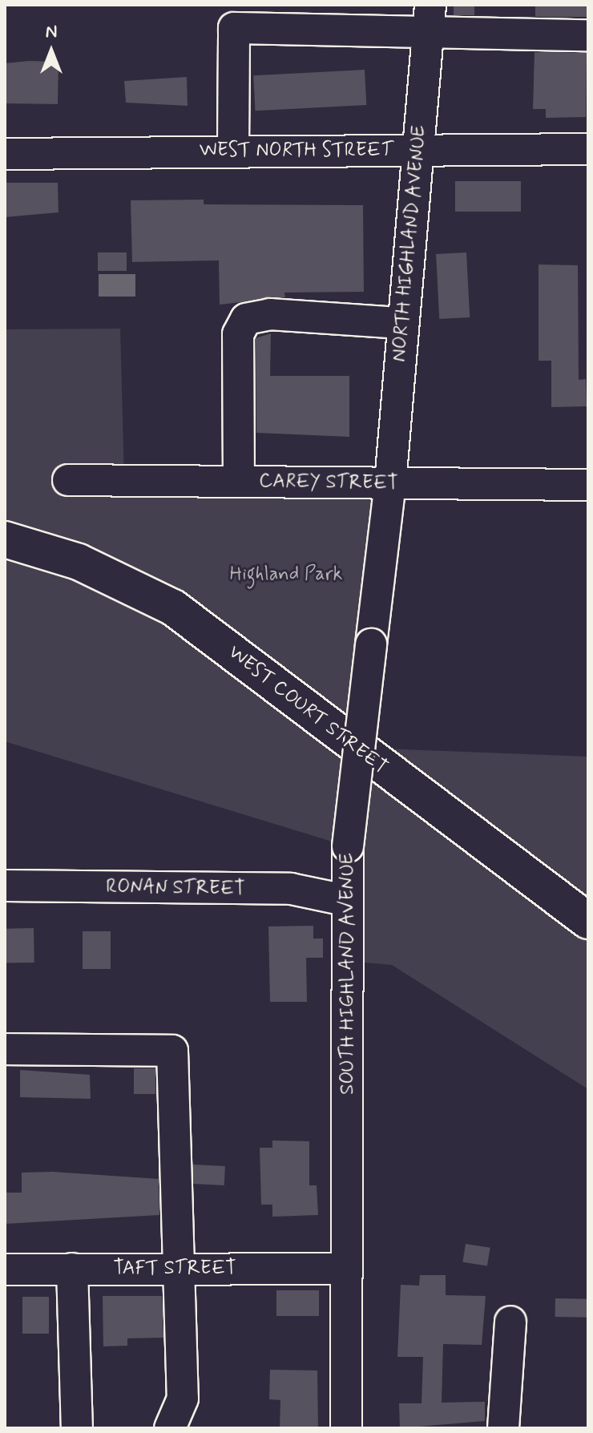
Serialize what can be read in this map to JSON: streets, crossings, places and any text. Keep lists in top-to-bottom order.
{
  "streets": {
    "main road": ["WEST COURT STREET"],
    "street": [
      "WEST NORTH STREET",
      "NORTH HIGHLAND AVENUE",
      "CAREY STREET",
      "RONAN STREET",
      "SOUTH HIGHLAND AVENUE",
      "TAFT STREET"
    ]
  },
  "crossings": [
    ["WEST NORTH STREET", "NORTH HIGHLAND AVENUE"],
    ["NORTH HIGHLAND AVENUE", "CAREY STREET"],
    ["NORTH HIGHLAND AVENUE", "SOUTH HIGHLAND AVENUE"],
    ["CAREY STREET", "SOUTH HIGHLAND AVENUE"],
    ["RONAN STREET", "SOUTH HIGHLAND AVENUE"],
    ["SOUTH HIGHLAND AVENUE", "TAFT STREET"]
  ],
  "parks": ["Highland Park"],
  "north": "top"
}
